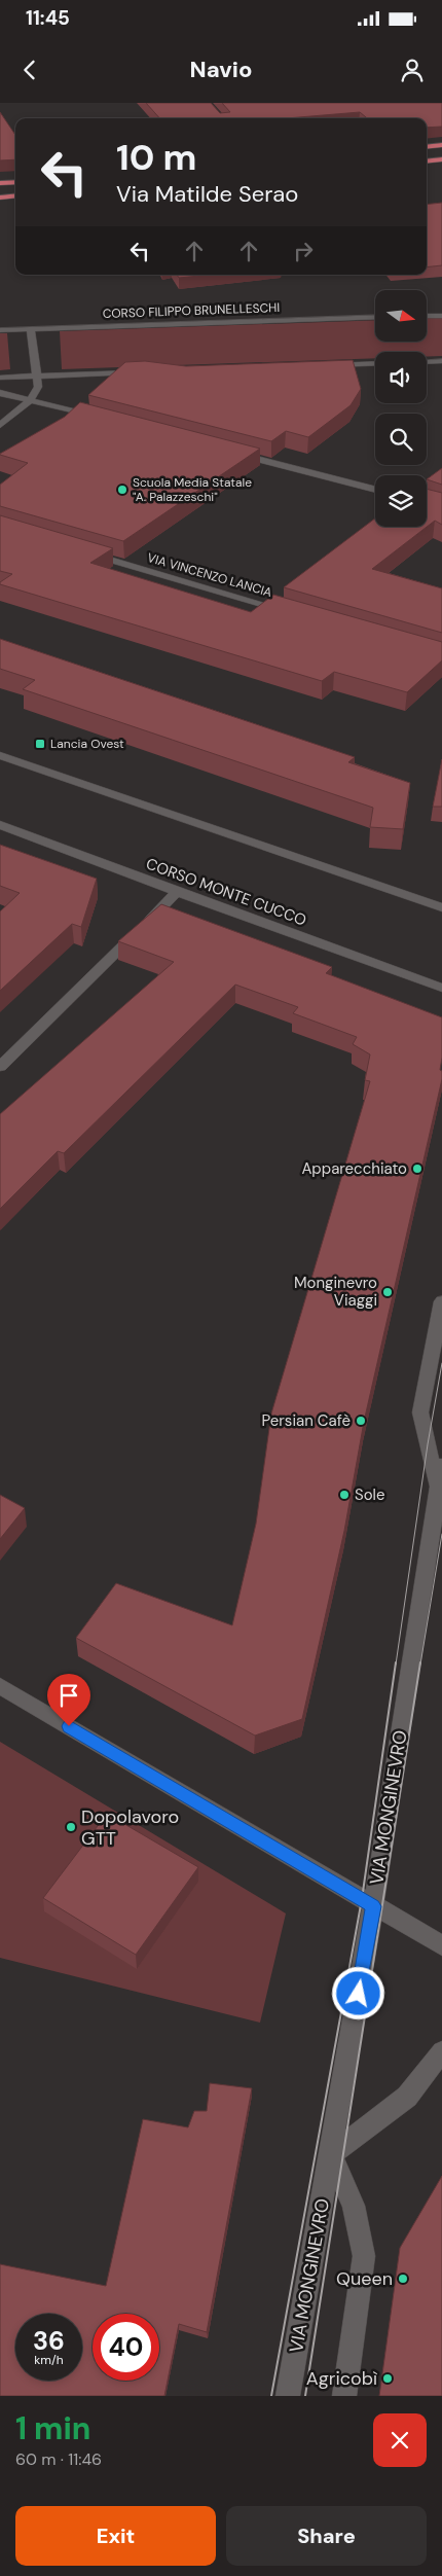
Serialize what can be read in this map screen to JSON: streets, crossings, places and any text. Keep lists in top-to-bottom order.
{
  "streets": {
    "street": [
      "CORSO FILIPPO BRUNELLESCHI",
      "VIA VINCENZO LANCIA",
      "CORSO MONTE CUCCO",
      "VIA MONGINEVRO"
    ]
  },
  "places": {
    "other": [
      "Scuola Media Statale \"A. Palazzeschi\"",
      "Apparecchiato",
      "Monginevro Viaggi",
      "Persian Cafè",
      "Sole",
      "Dopolavoro GTT",
      "Queen",
      "Agricobì"
    ],
    "transit": ["Lancia Ovest"]
  },
  "north": "right",
  "page": {
    "status": "11:45",
    "header": "Navio",
    "turn": ["10 m", "Via Matilde Serao"],
    "speed": "36 km/h",
    "limit": "40",
    "heading": ["1 min", "60 m · 11:46"],
    "buttons": ["Exit", "Share"]
  }
}
